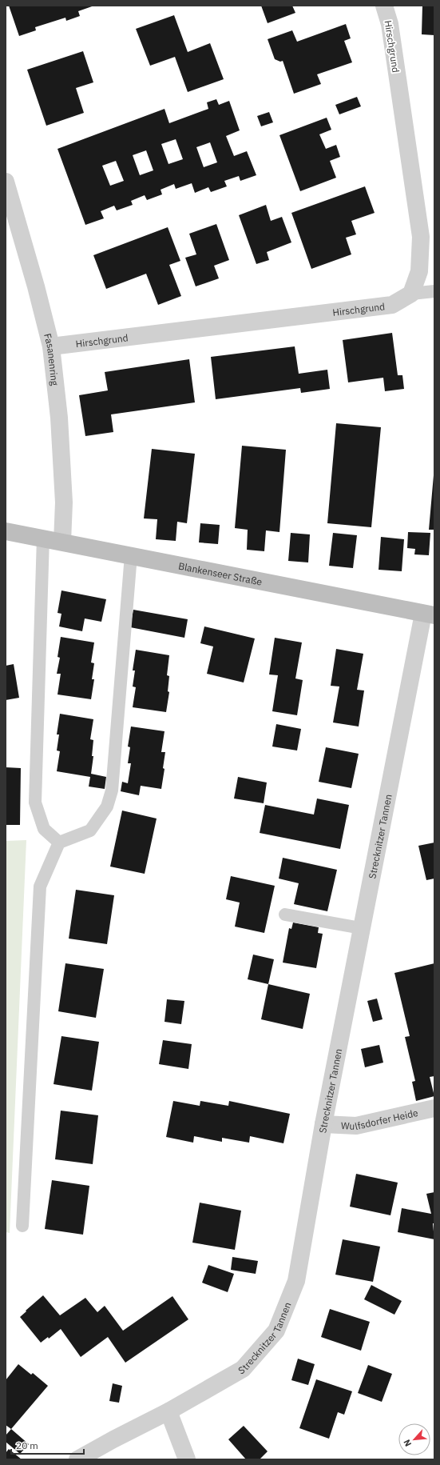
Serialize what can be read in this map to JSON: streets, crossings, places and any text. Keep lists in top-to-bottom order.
{
  "streets": {
    "main road": ["Blankenseer Straße"],
    "street": [
      "Hirschgrund",
      "Fasanenring",
      "Strecknitzer Tannen",
      "Wulfsdorfer Heide"
    ]
  },
  "crossings": [
    ["Hirschgrund", "Fasanenring"],
    ["Fasanenring", "Blankenseer Straße"],
    ["Blankenseer Straße", "Strecknitzer Tannen"],
    ["Strecknitzer Tannen", "Wulfsdorfer Heide"]
  ],
  "scale_bar": "20 m",
  "north": "bottom left"
}
